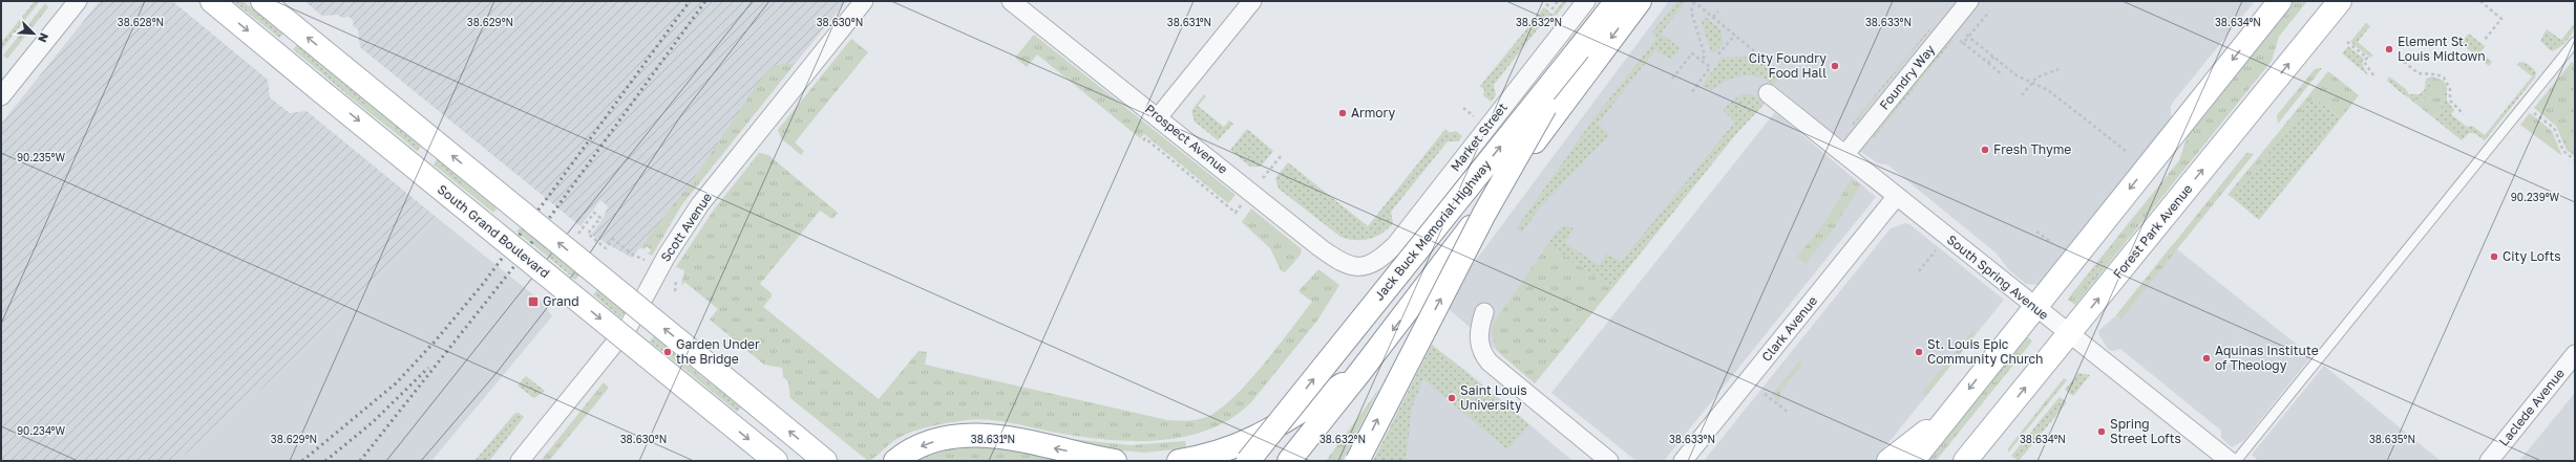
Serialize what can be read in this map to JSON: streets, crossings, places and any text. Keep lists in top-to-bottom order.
{
  "streets": {
    "main road": ["Jack Buck Memorial Highway", "South Grand Boulevard", "Forest Park Avenue"],
    "street": [
      "Foundry Way",
      "Market Street",
      "Prospect Avenue",
      "Scott Avenue",
      "South Spring Avenue",
      "Clark Avenue",
      "Laclede Avenue"
    ]
  },
  "crossings": [
    ["Foundry Way", "South Spring Avenue"],
    ["Market Street", "Prospect Avenue"],
    ["Forest Park Avenue", "South Spring Avenue"],
    ["South Spring Avenue", "Clark Avenue"]
  ],
  "places": {
    "other": [
      "Element St. Louis Midtown",
      "City Foundry Food Hall",
      "Armory",
      "Fresh Thyme",
      "City Lofts",
      "Garden Under the Bridge",
      "St. Louis Epic Community Church",
      "Aquinas Institute of Theology",
      "Saint Louis University",
      "Spring Street Lofts"
    ],
    "transit": ["Grand"]
  },
  "north": "bottom right",
  "coordinates": [
    "38.628°N",
    "38.629°N",
    "38.630°N",
    "38.632°N",
    "38.633°N",
    "38.634°N",
    "38.631°N",
    "90.235°W",
    "90.239°W",
    "90.234°W",
    "38.635°N"
  ]
}
